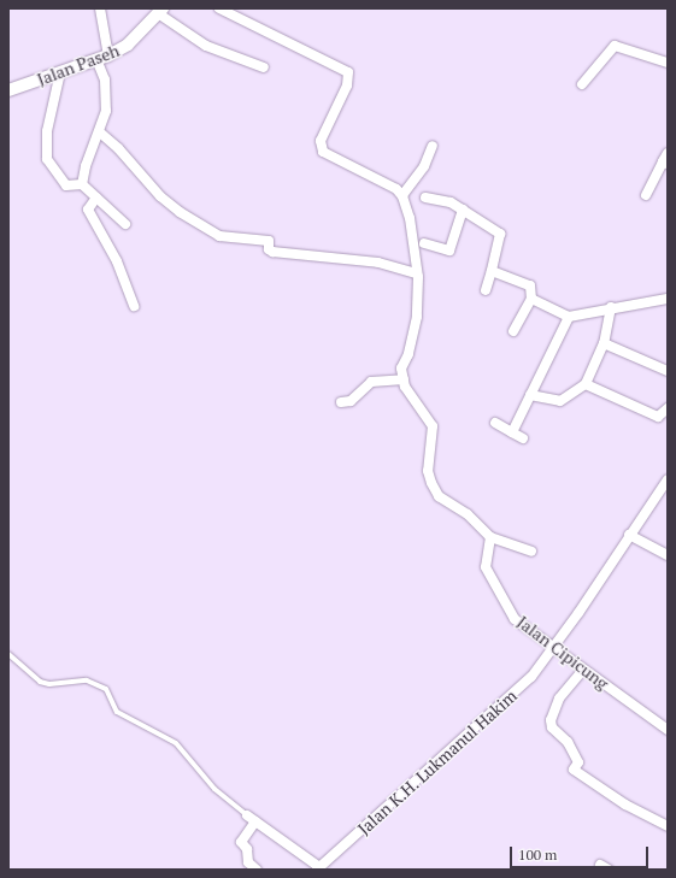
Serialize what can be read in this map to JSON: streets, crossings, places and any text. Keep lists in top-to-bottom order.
{
  "streets": {
    "street": ["Jalan Paseh", "Jalan Cipicung", "Jalan K.H. Lukmanul Hakim"]
  },
  "crossings": [
    ["Jalan Cipicung", "Jalan K.H. Lukmanul Hakim"]
  ],
  "scale_bar": "100 m"
}
